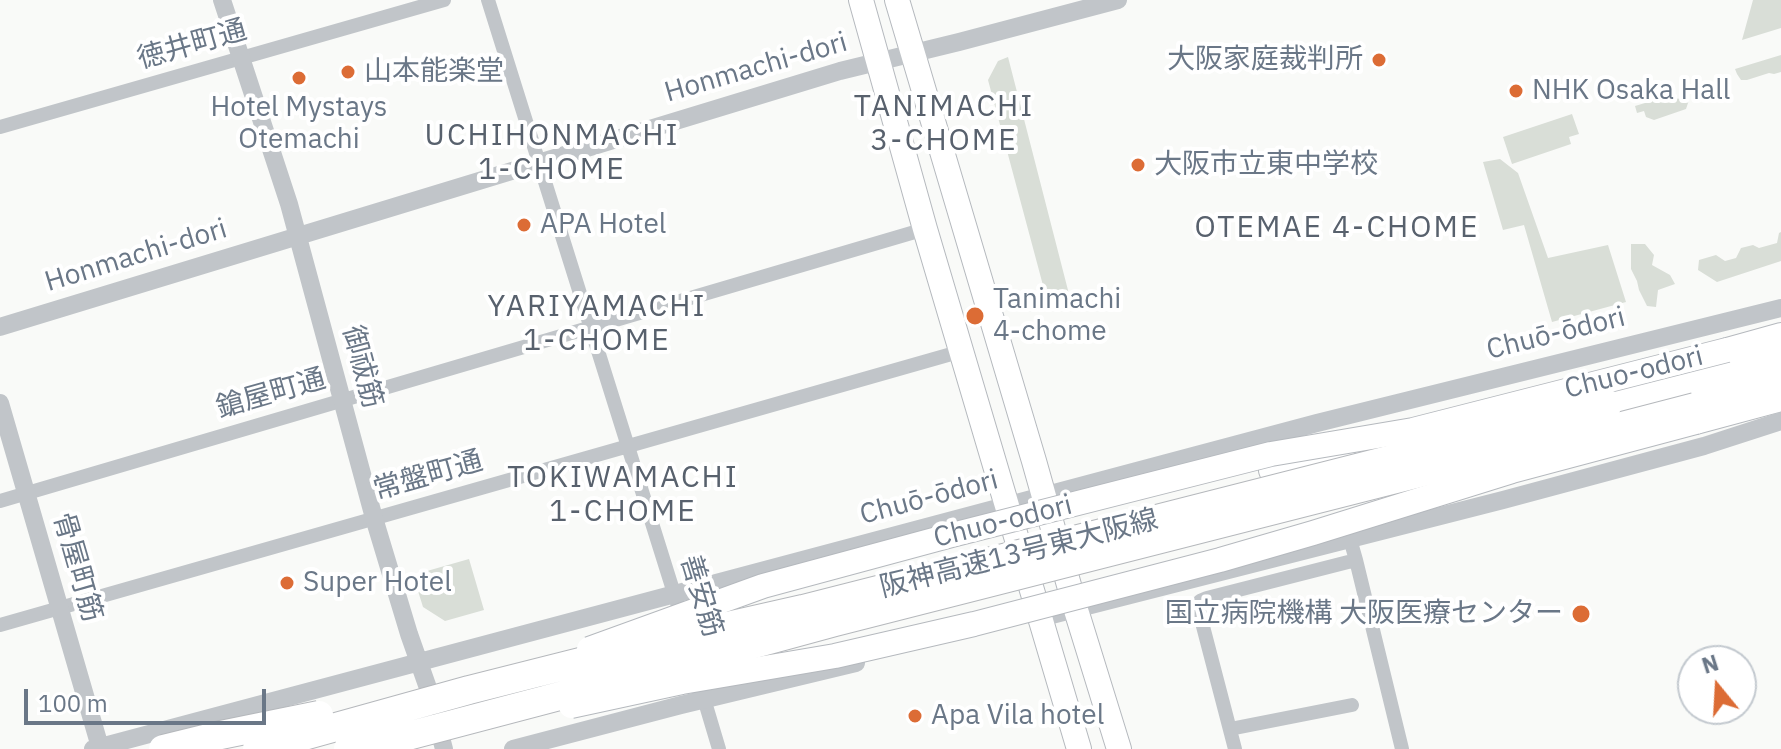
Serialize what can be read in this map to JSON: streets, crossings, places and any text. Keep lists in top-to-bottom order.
{
  "streets": {
    "highway": ["阪神高速13号東大阪線"],
    "main road": ["Chuo-odori"],
    "street": [
      "徳井町通",
      "Honmachi-dori",
      "Chuō-ōdori",
      "御祓筋",
      "鎗屋町通",
      "常盤町通",
      "骨屋町筋",
      "善安筋"
    ]
  },
  "crossings": [
    ["徳井町通", "御祓筋"],
    ["Honmachi-dori", "御祓筋"],
    ["Honmachi-dori", "善安筋"],
    ["Chuō-ōdori", "御祓筋"],
    ["Chuō-ōdori", "骨屋町筋"],
    ["Chuō-ōdori", "善安筋"],
    ["御祓筋", "鎗屋町通"],
    ["御祓筋", "常盤町通"],
    ["鎗屋町通", "骨屋町筋"],
    ["鎗屋町通", "善安筋"],
    ["常盤町通", "骨屋町筋"],
    ["常盤町通", "善安筋"]
  ],
  "districts": [
    "TANIMACHI 3-CHOME",
    "UCHIHONMACHI 1-CHOME",
    "OTEMAE 4-CHOME",
    "YARIYAMACHI 1-CHOME",
    "TOKIWAMACHI 1-CHOME"
  ],
  "places": [
    "大阪家庭裁判所",
    "山本能楽堂",
    "Hotel Mystays Otemachi",
    "NHK Osaka Hall",
    "大阪市立東中学校",
    "APA Hotel",
    "Tanimachi 4-chome",
    "Super Hotel",
    "国立病院機構 大阪医療センター",
    "Apa Vila hotel"
  ],
  "scale_bar": "100 m",
  "north": "top"
}
